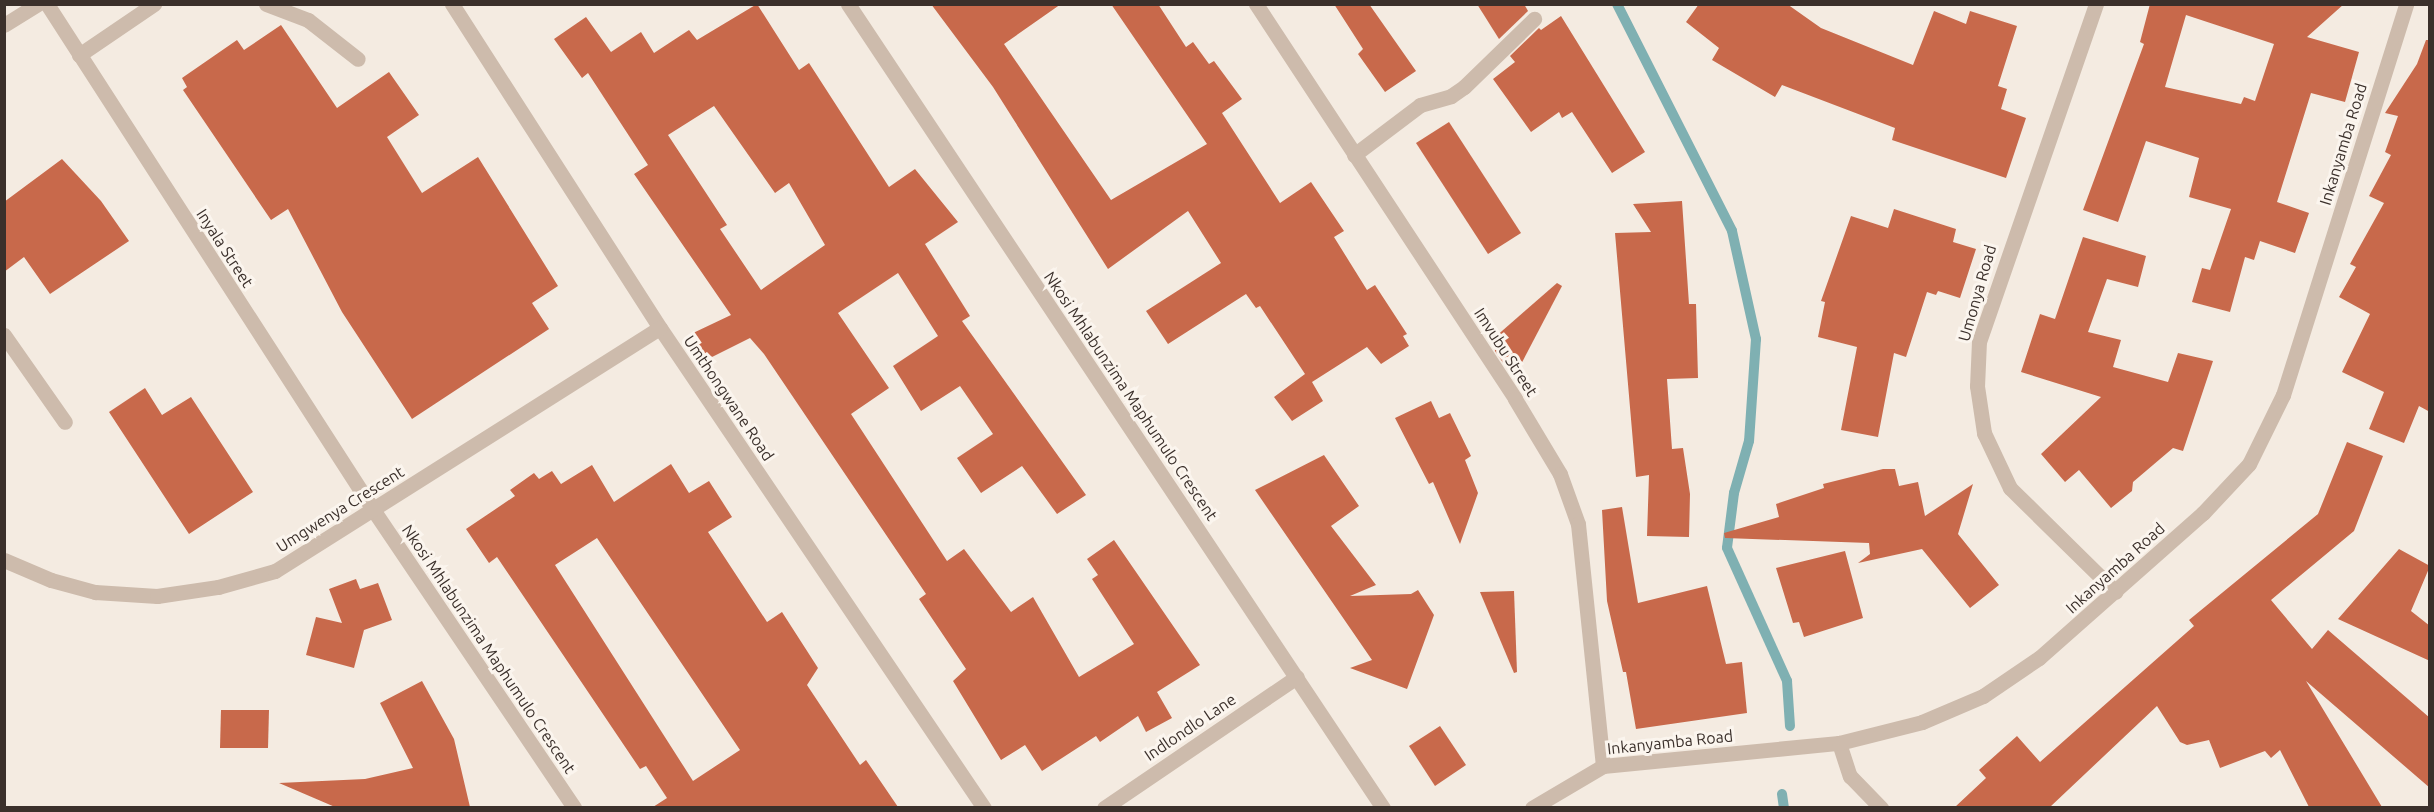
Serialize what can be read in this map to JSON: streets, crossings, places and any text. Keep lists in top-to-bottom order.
{
  "streets": {
    "street": [
      "Inkanyamba Road",
      "Inyala Street",
      "Umonya Road",
      "Imvubu Street",
      "Nkosi Mhlabunzima Maphumulo Crescent",
      "Umthongwane Road",
      "Umgwenya Crescent",
      "Indlondlo Lane"
    ]
  },
  "crossings": [
    ["Inkanyamba Road", "Umonya Road"],
    ["Inkanyamba Road", "Imvubu Street"],
    ["Inyala Street", "Nkosi Mhlabunzima Maphumulo Crescent"],
    ["Inyala Street", "Umgwenya Crescent"],
    ["Nkosi Mhlabunzima Maphumulo Crescent", "Umgwenya Crescent"],
    ["Nkosi Mhlabunzima Maphumulo Crescent", "Indlondlo Lane"],
    ["Umthongwane Road", "Umgwenya Crescent"]
  ]
}
